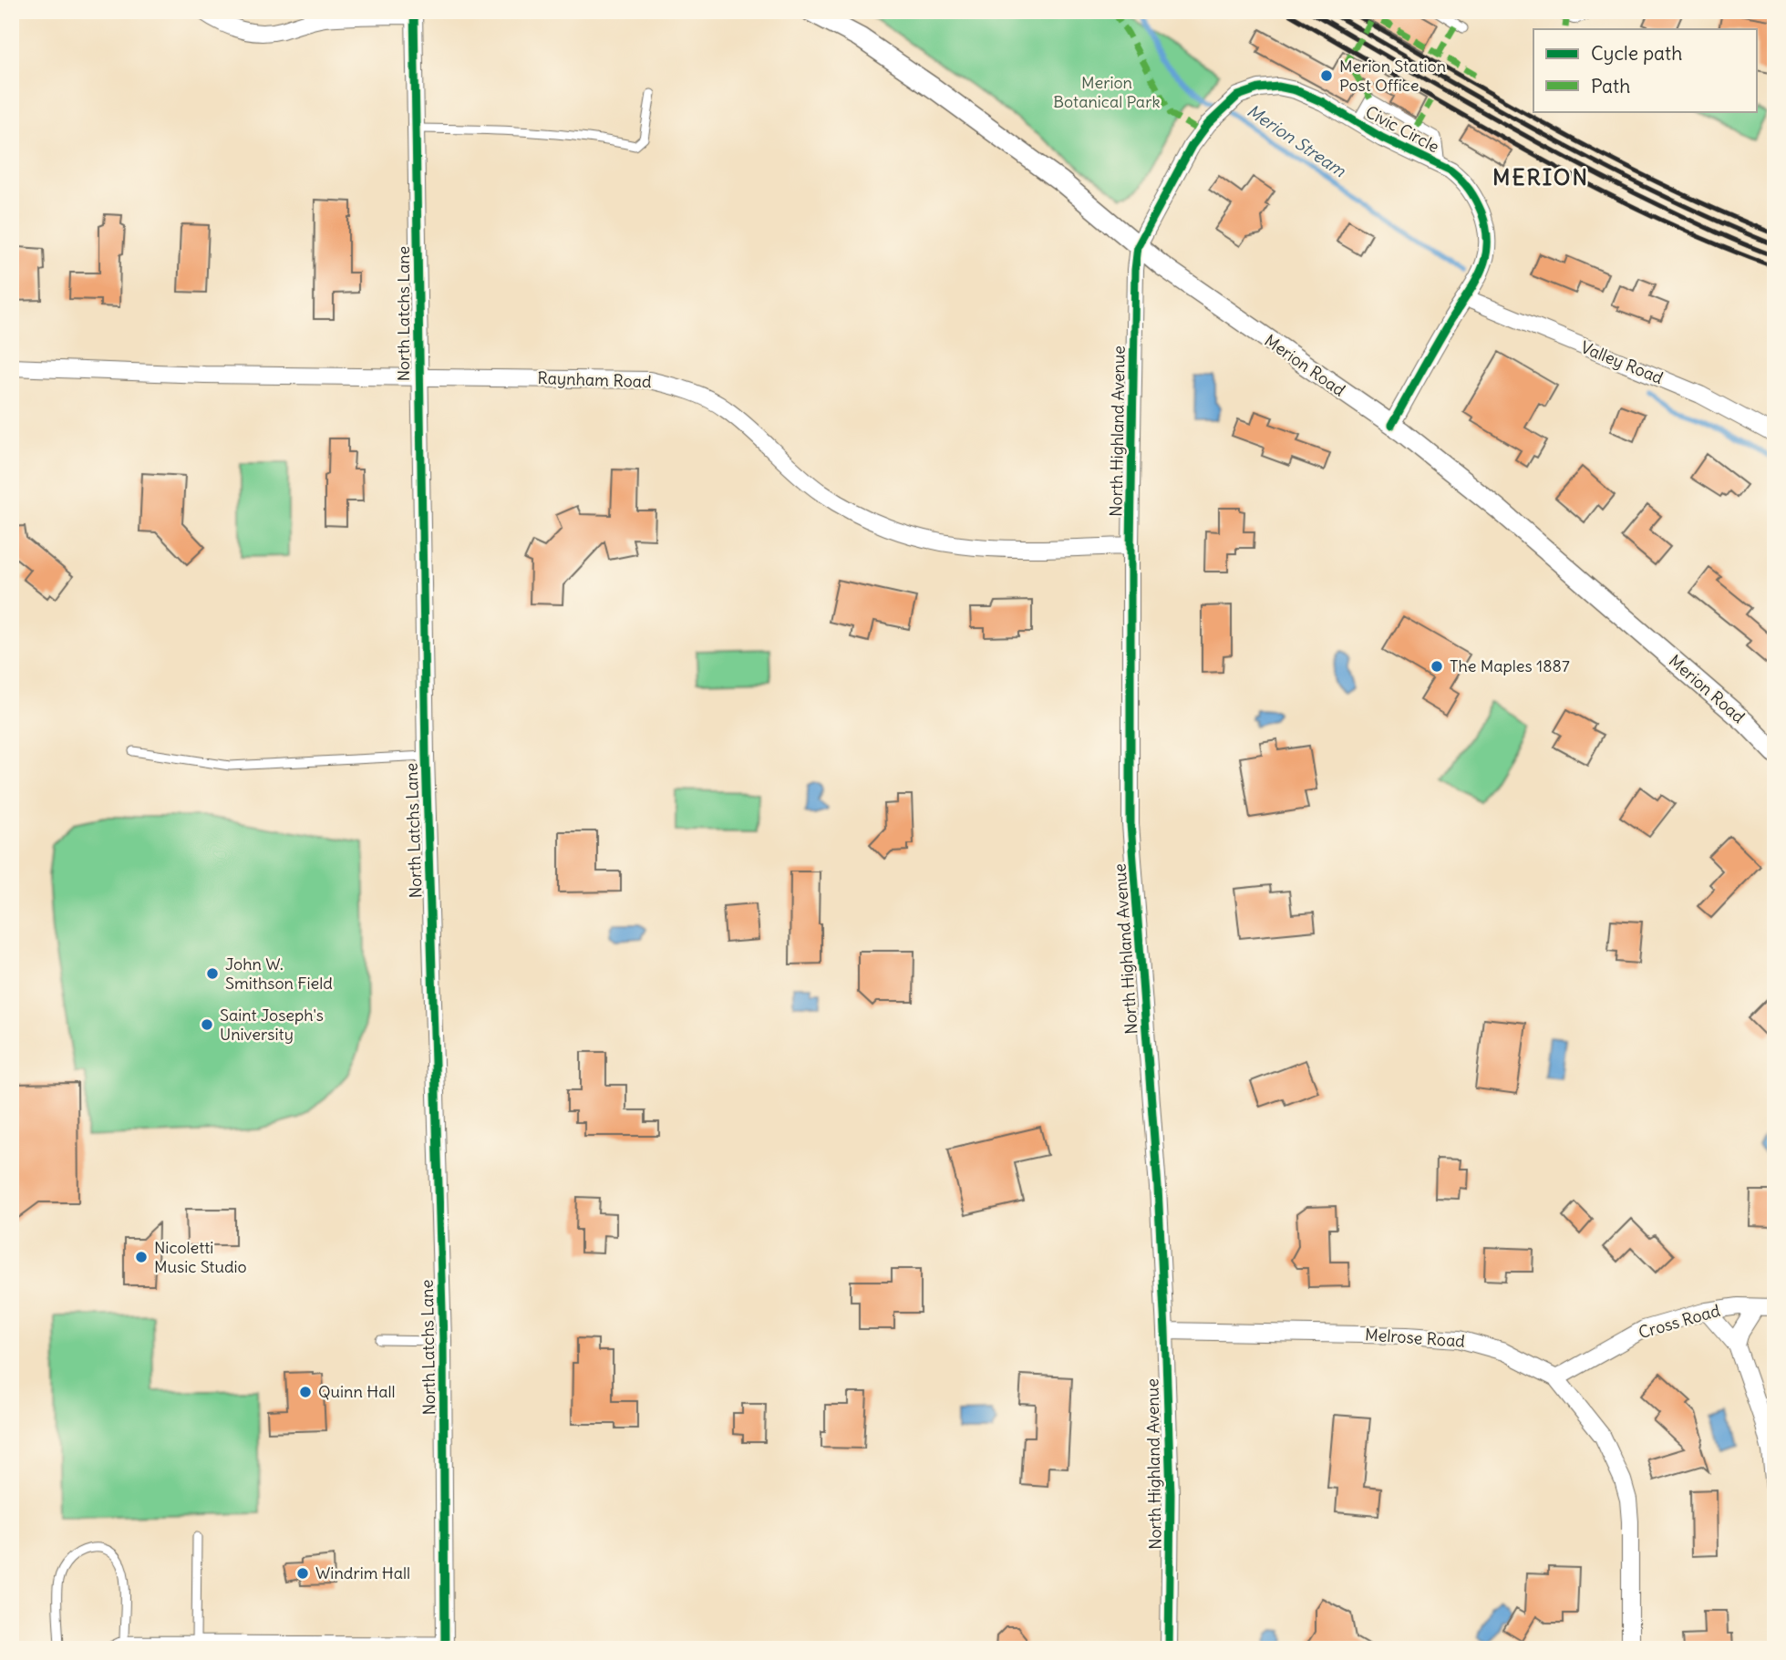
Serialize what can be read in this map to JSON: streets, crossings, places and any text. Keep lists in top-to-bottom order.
{
  "streets": {
    "street": [
      "Civic Circle",
      "North Latchs Lane",
      "Valley Road",
      "Merion Road",
      "Raynham Road",
      "North Highland Avenue",
      "Cross Road",
      "Melrose Road"
    ]
  },
  "crossings": [
    ["Civic Circle", "Valley Road"],
    ["Civic Circle", "Merion Road"],
    ["Civic Circle", "North Highland Avenue"],
    ["North Latchs Lane", "Raynham Road"],
    ["Merion Road", "North Highland Avenue"],
    ["Raynham Road", "North Highland Avenue"],
    ["North Highland Avenue", "Melrose Road"],
    ["Cross Road", "Melrose Road"]
  ],
  "districts": ["MERION"],
  "water": ["Merion Stream"],
  "parks": ["Merion Botanical Park"],
  "places": [
    "Merion Station Post Office",
    "The Maples 1887",
    "John W. Smithson Field",
    "Saint Joseph's University",
    "Nicoletti Music Studio",
    "Quinn Hall",
    "Windrim Hall"
  ],
  "legend": ["Cycle path", "Path"]
}
